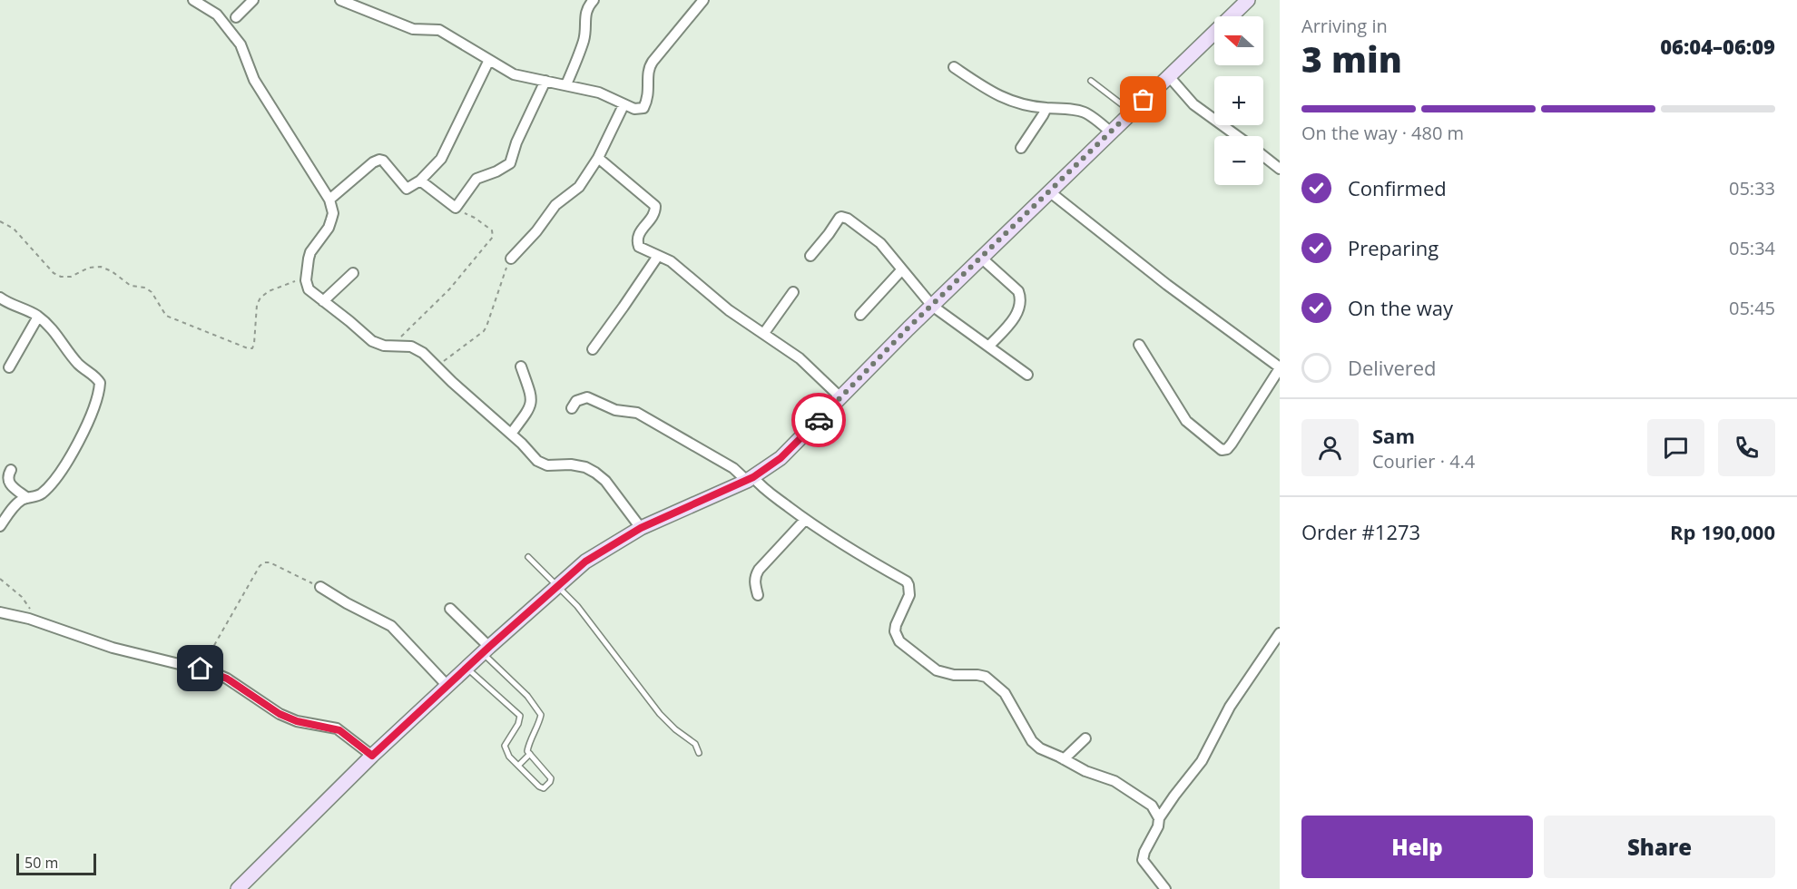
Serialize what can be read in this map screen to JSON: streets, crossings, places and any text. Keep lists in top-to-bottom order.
{
  "scale_bar": "50 m",
  "north": "left",
  "page": {
    "heading": ["3 min", "Arriving in", "06:04–06:09"],
    "panel": [
      "Sam",
      "Courier · 4.4",
      "Order #1273",
      "Rp 190,000"
    ],
    "map_buttons": ["+", "−"],
    "bar": "On the way · 480 m",
    "list": [
      ["Confirmed", "05:33"],
      ["Preparing", "05:34"],
      ["On the way", "05:45"],
      "Delivered"
    ],
    "buttons": ["Help", "Share"],
    "scale": "50 m"
  }
}
